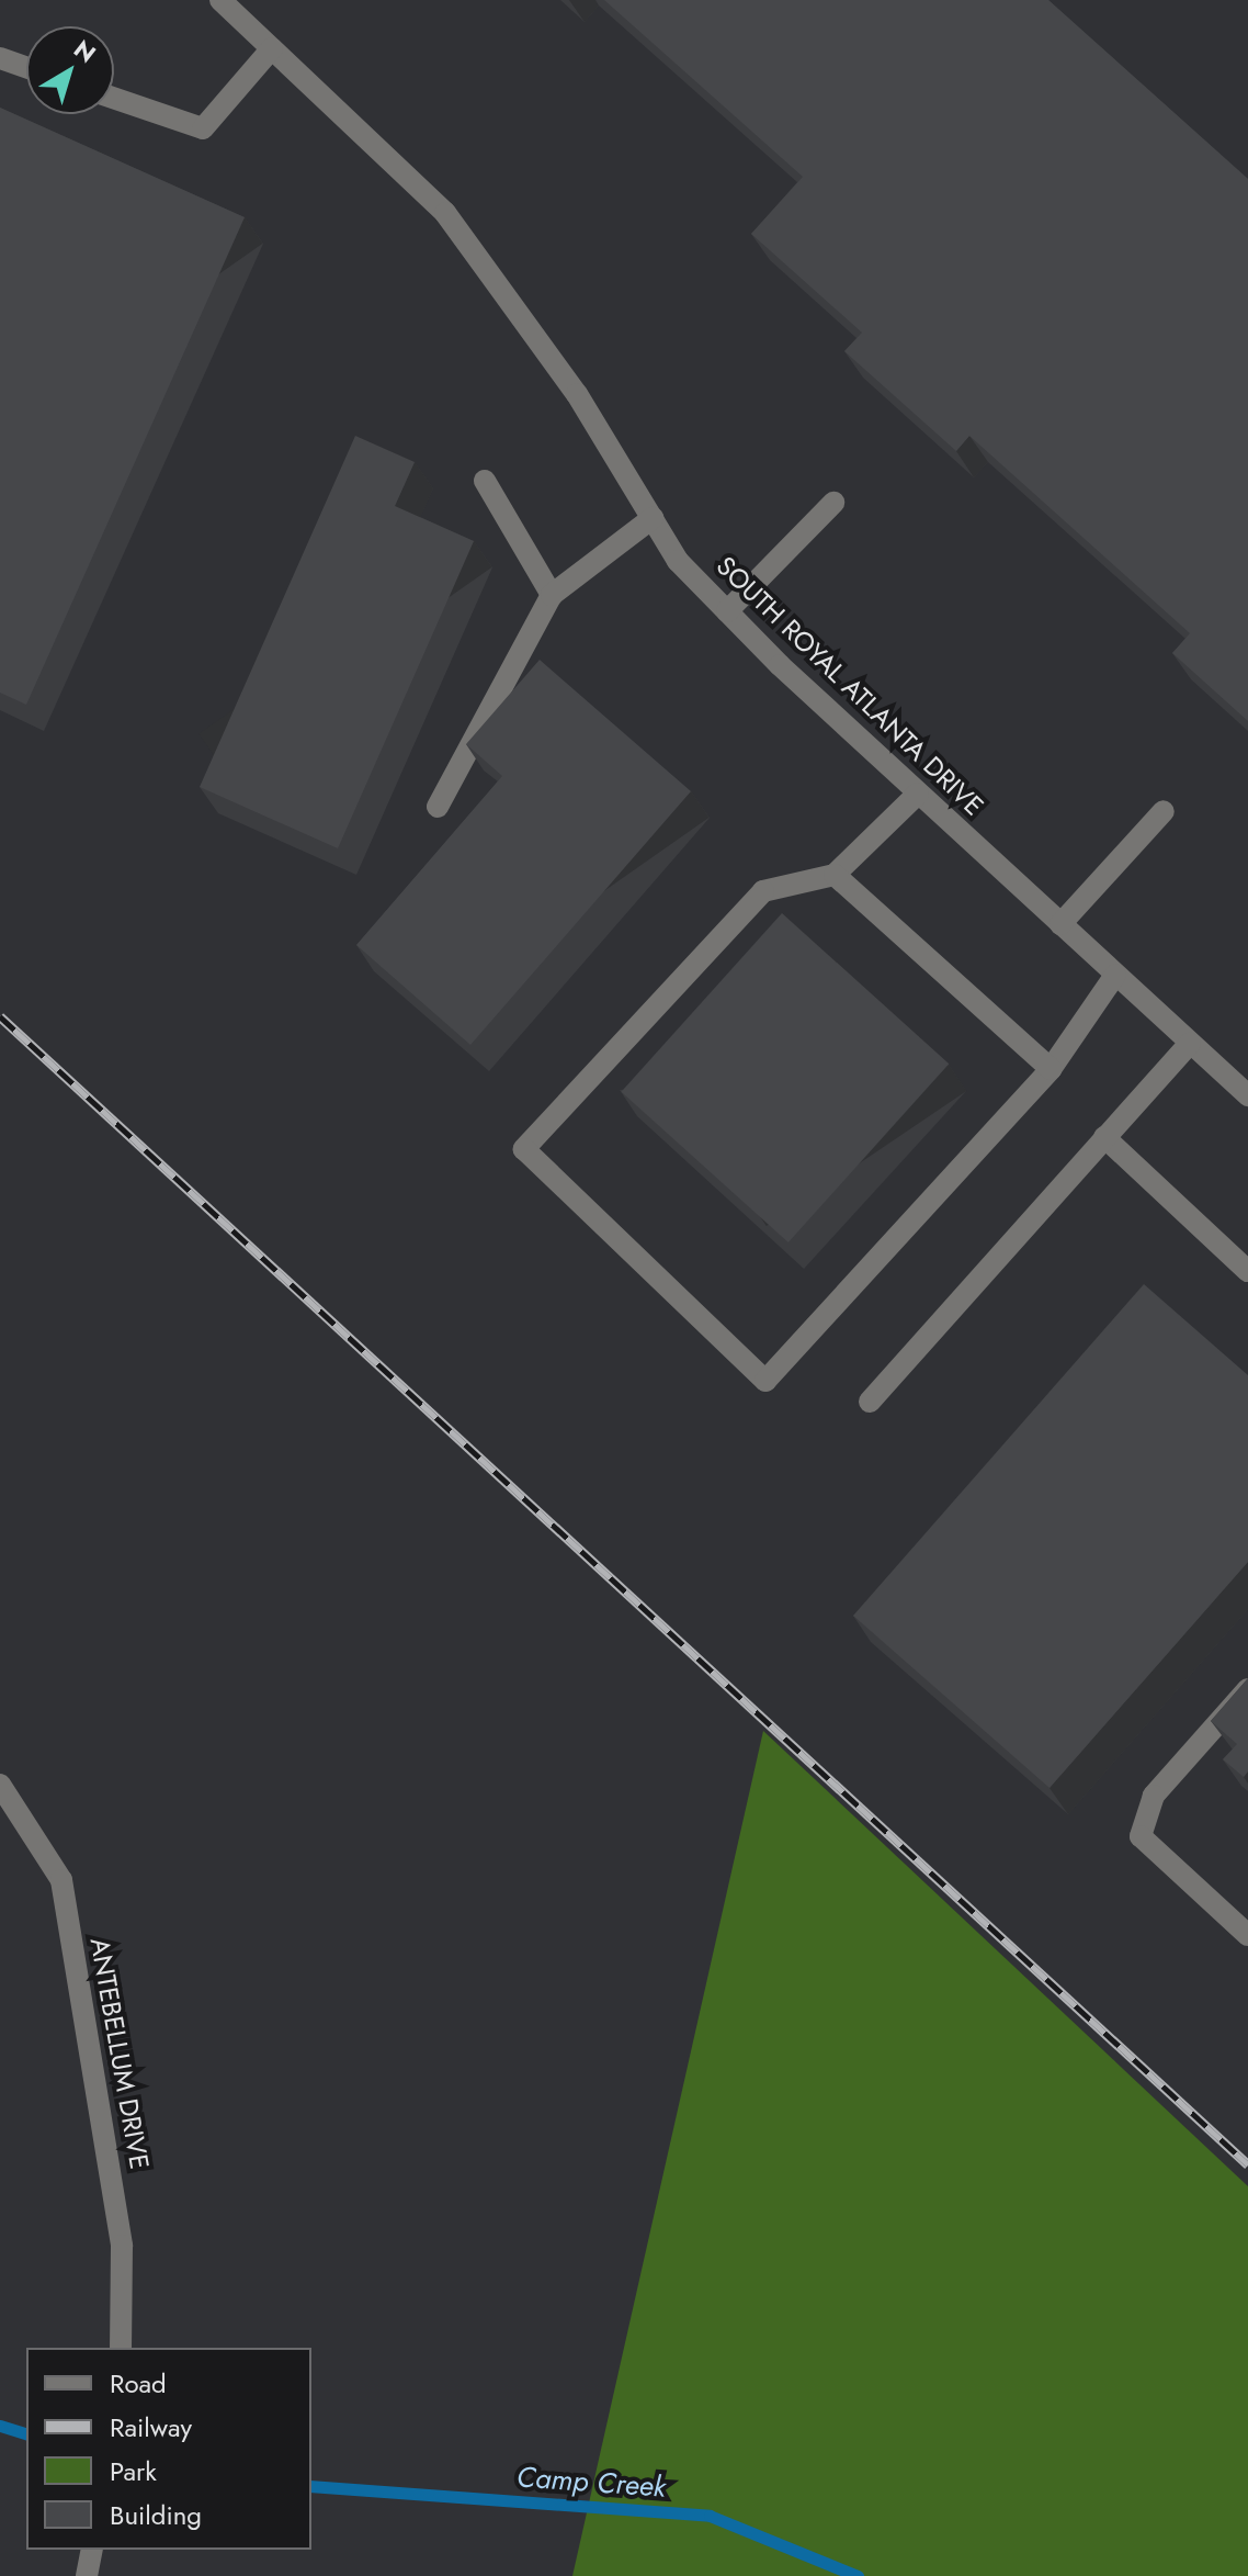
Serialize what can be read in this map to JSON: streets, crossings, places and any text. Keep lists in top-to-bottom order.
{
  "streets": {
    "street": ["SOUTH ROYAL ATLANTA DRIVE", "ANTEBELLUM DRIVE"]
  },
  "water": ["Camp Creek"],
  "legend": [
    "Road",
    "Railway",
    "Park",
    "Building"
  ],
  "north": "top right"
}
